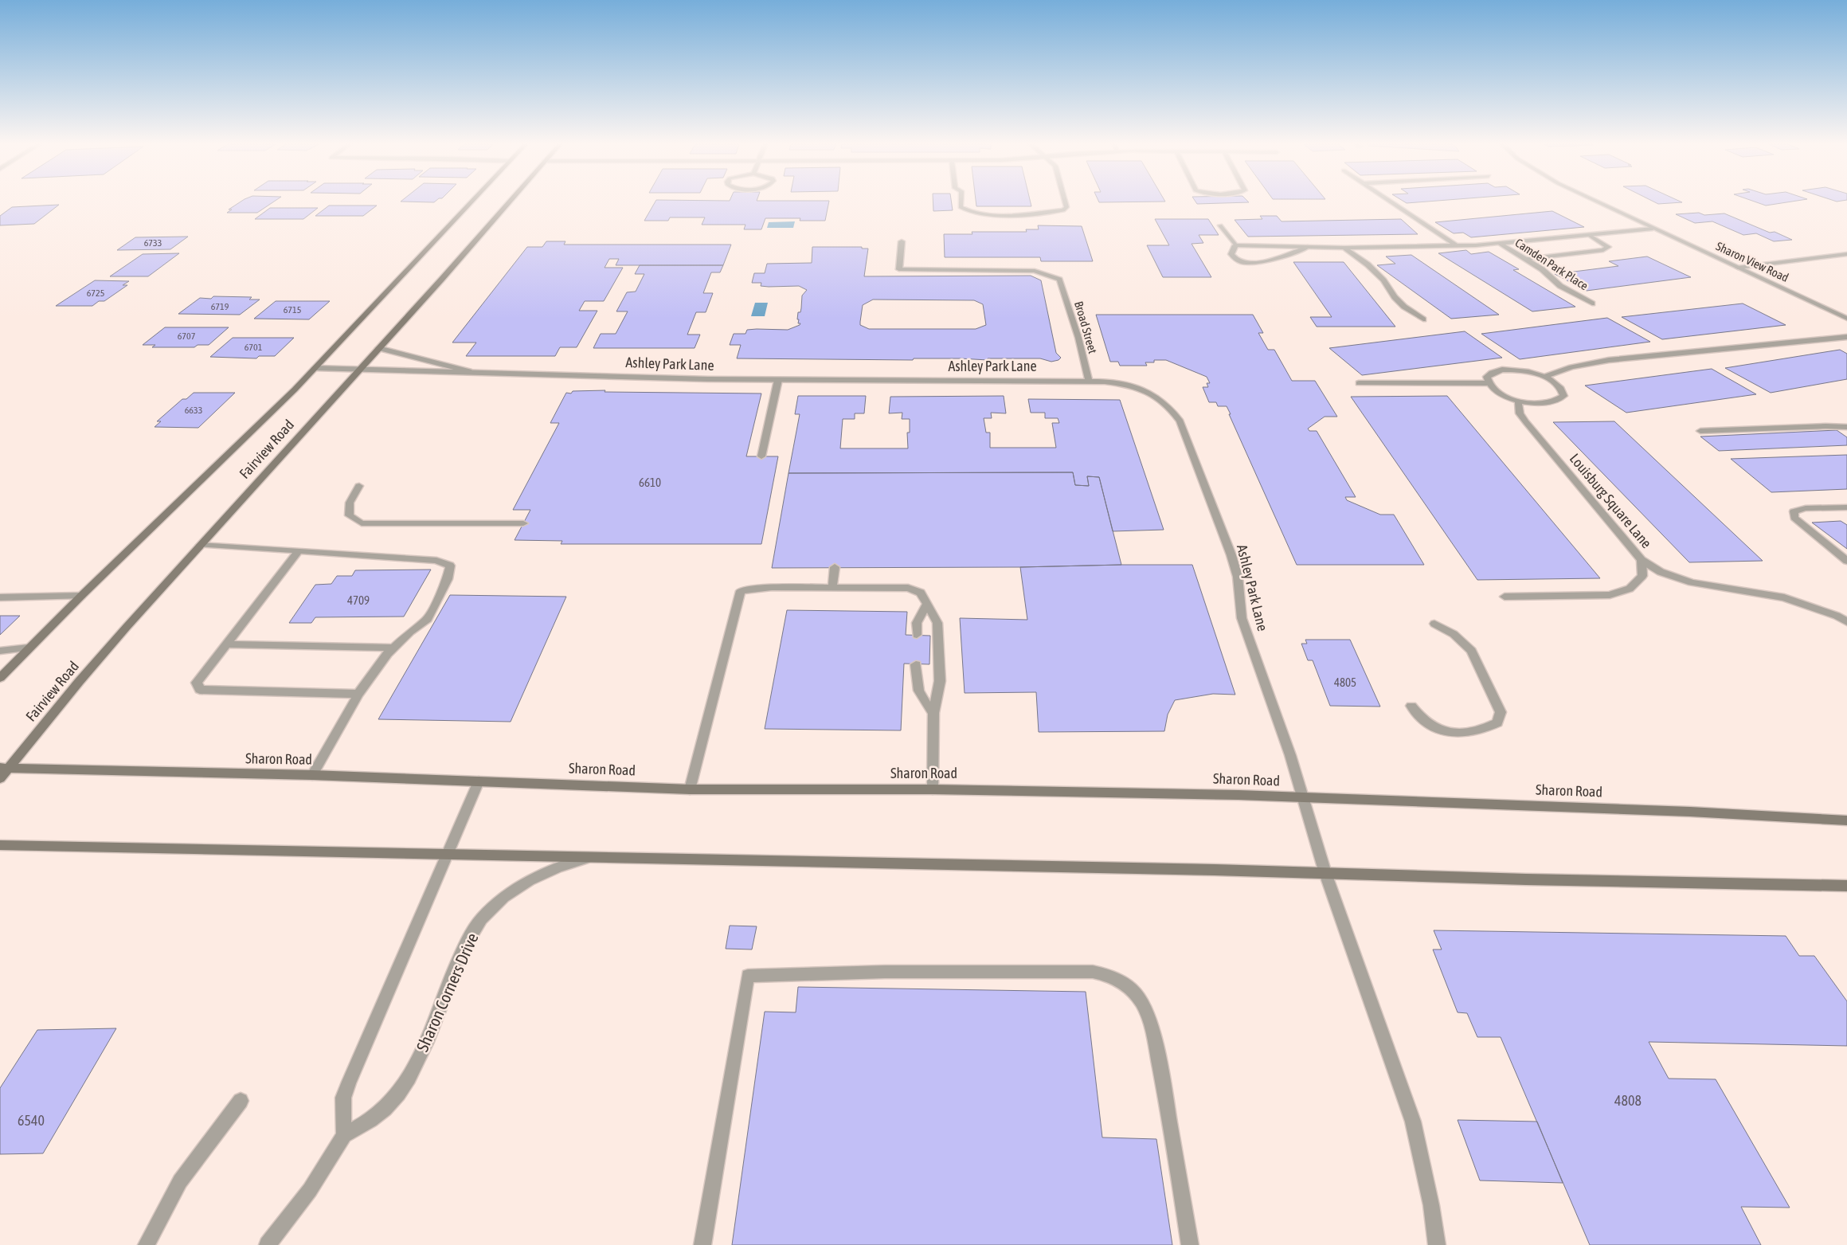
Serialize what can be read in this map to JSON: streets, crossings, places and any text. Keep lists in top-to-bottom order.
{
  "streets": {
    "main road": ["Fairview Road", "Sharon Road"],
    "street": [
      "Sharon View Road",
      "Camden Park Place",
      "Broad Street",
      "Ashley Park Lane",
      "Louisburg Square Lane",
      "Sharon Corners Drive"
    ]
  },
  "crossings": [
    ["Broad Street", "Ashley Park Lane"],
    ["Ashley Park Lane", "Fairview Road"],
    ["Ashley Park Lane", "Sharon Road"],
    ["Fairview Road", "Sharon Road"]
  ],
  "house_numbers": [
    "6733",
    "6725",
    "6719",
    "6715",
    "6707",
    "6701",
    "6633",
    "6610",
    "4709",
    "4805",
    "4808",
    "6540"
  ]
}
